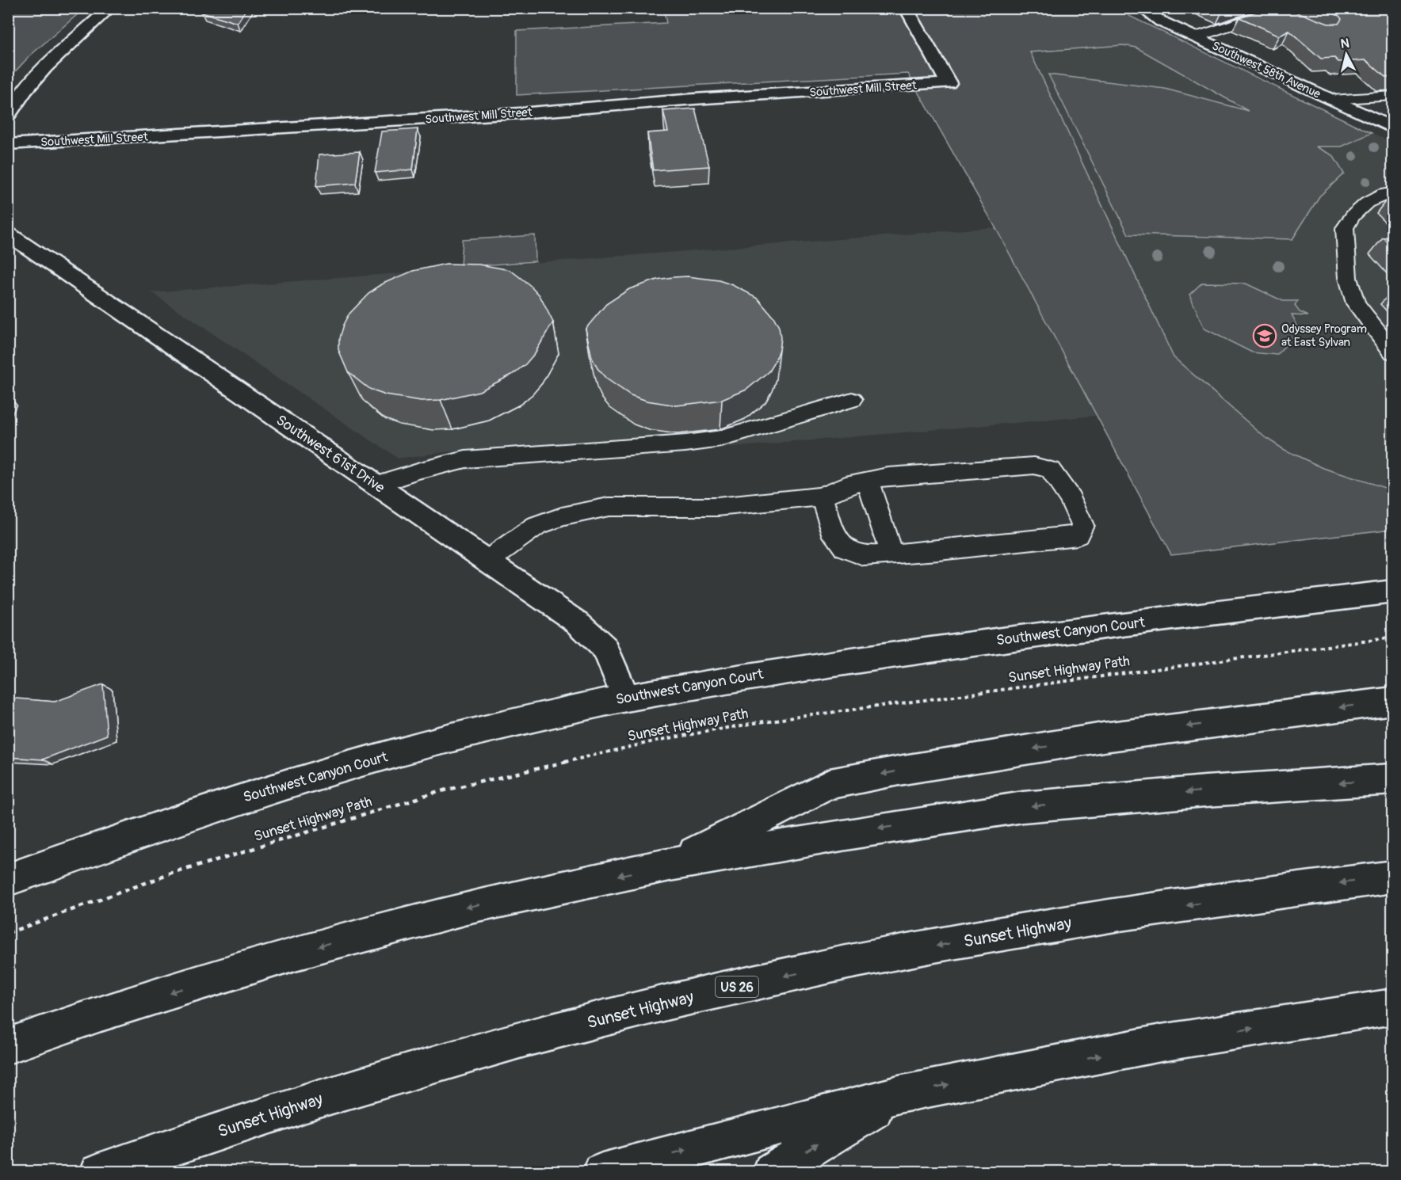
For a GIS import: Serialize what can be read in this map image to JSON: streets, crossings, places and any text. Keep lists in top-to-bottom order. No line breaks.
{"streets":{"main road":["Southwest 58th Avenue","Southwest Mill Street","Southwest 61st Drive","Southwest Canyon Court","Sunset Highway","US 26"],"path":["Sunset Highway Path"]},"crossings":[["Southwest 61st Drive","Southwest Canyon Court"]],"places":{"school or university":["Odyssey Program at East Sylvan"]},"north":"top"}
